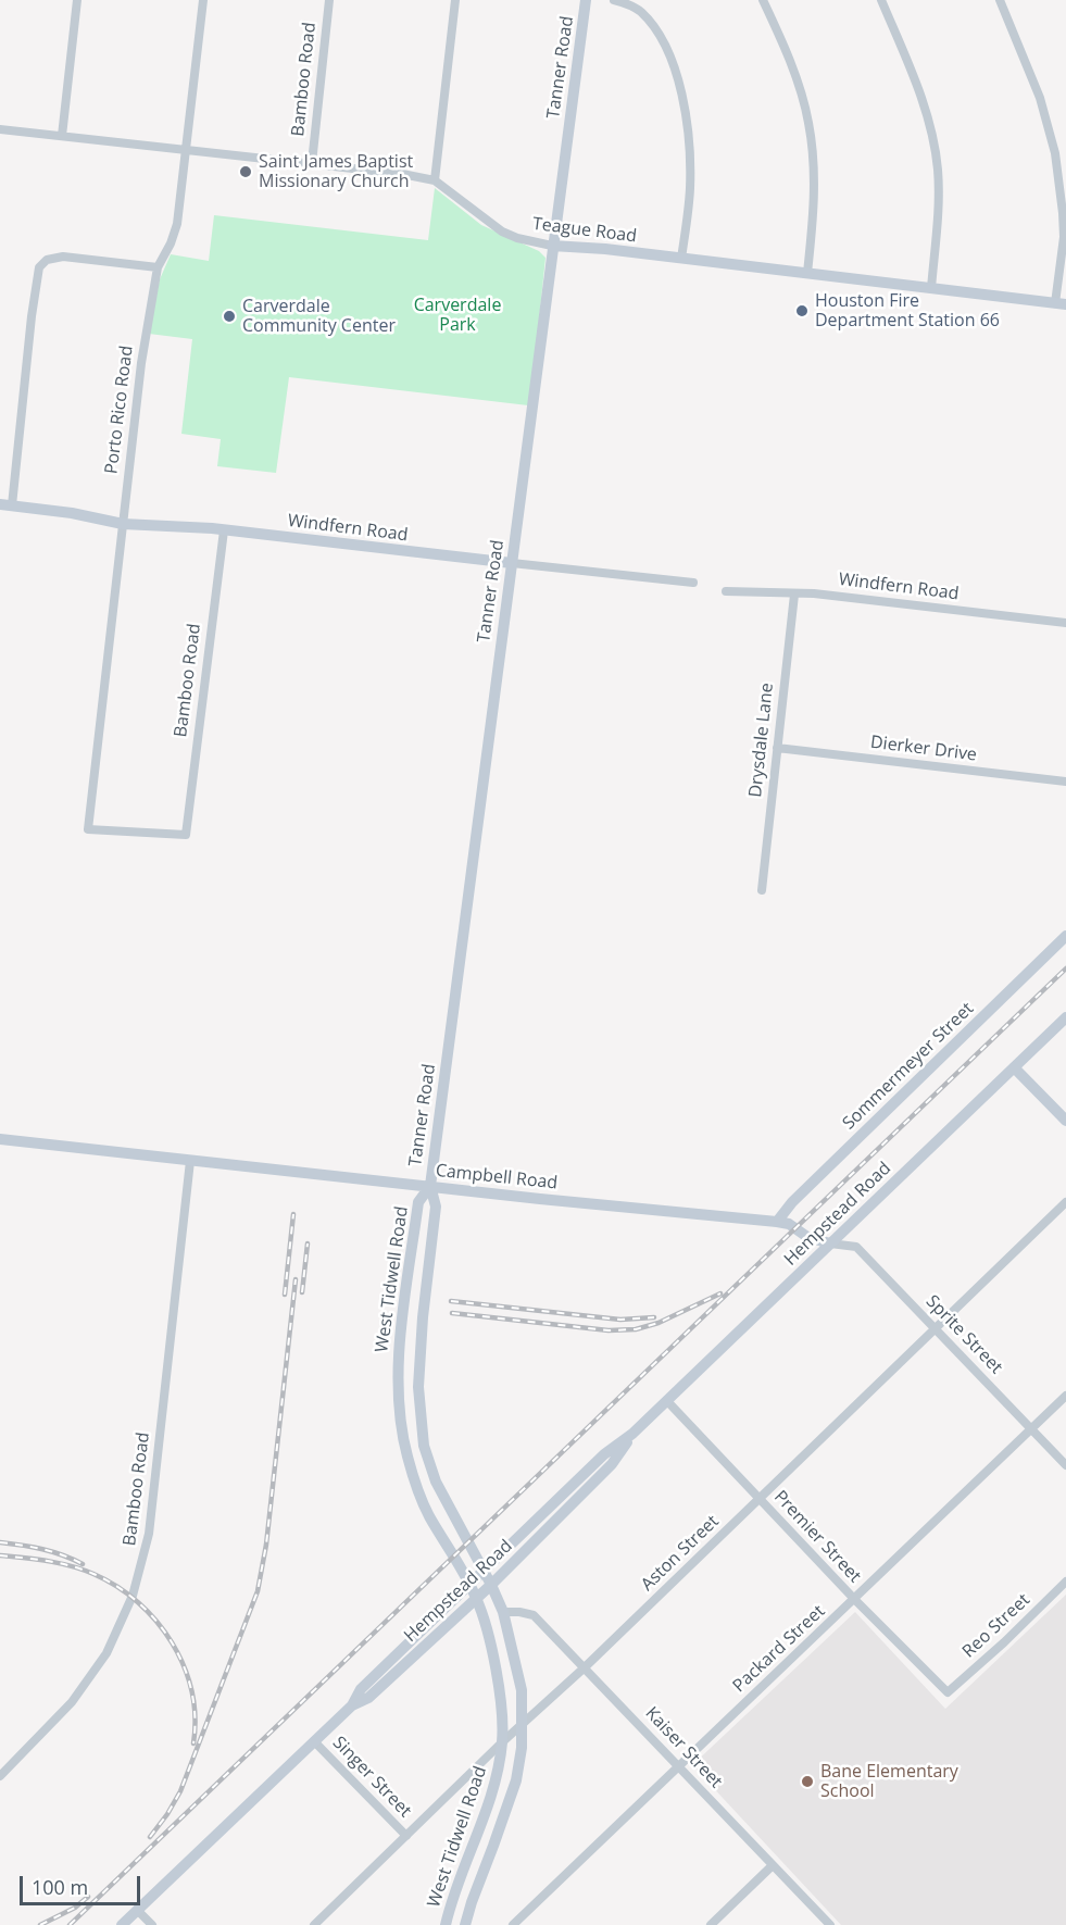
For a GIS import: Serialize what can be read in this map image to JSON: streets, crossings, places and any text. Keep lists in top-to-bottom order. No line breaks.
{"streets":{"main road":["Tanner Road","Teague Road","Windfern Road","Sommermeyer Street","Campbell Road","Hempstead Road","West Tidwell Road"],"street":["Bamboo Road","Porto Rico Road","Drysdale Lane","Dierker Drive","Sprite Street","Premier Street","Aston Street","Reo Street","Packard Street","Kaiser Street","Singer Street"]},"crossings":[["Tanner Road","Teague Road"],["Tanner Road","Windfern Road"],["Tanner Road","Campbell Road"],["Tanner Road","West Tidwell Road"],["Bamboo Road","Teague Road"],["Bamboo Road","Porto Rico Road"],["Bamboo Road","Windfern Road"],["Bamboo Road","Campbell Road"],["Teague Road","Porto Rico Road"],["Porto Rico Road","Windfern Road"],["Windfern Road","Drysdale Lane"],["Drysdale Lane","Dierker Drive"],["Sommermeyer Street","Campbell Road"],["Campbell Road","Hempstead Road"],["Campbell Road","West Tidwell Road"],["Campbell Road","Sprite Street"],["Hempstead Road","West Tidwell Road"],["Hempstead Road","Sprite Street"],["Hempstead Road","Premier Street"],["Hempstead Road","Singer Street"],["West Tidwell Road","Aston Street"],["West Tidwell Road","Kaiser Street"],["Sprite Street","Aston Street"],["Sprite Street","Packard Street"],["Premier Street","Aston Street"],["Premier Street","Reo Street"],["Premier Street","Packard Street"],["Aston Street","Kaiser Street"],["Aston Street","Singer Street"],["Packard Street","Kaiser Street"]],"parks":["Carverdale Park"],"places":["Saint James Baptist Missionary Church","Houston Fire Department Station 66","Carverdale Community Center","Bane Elementary School"],"scale_bar":"100 m"}
